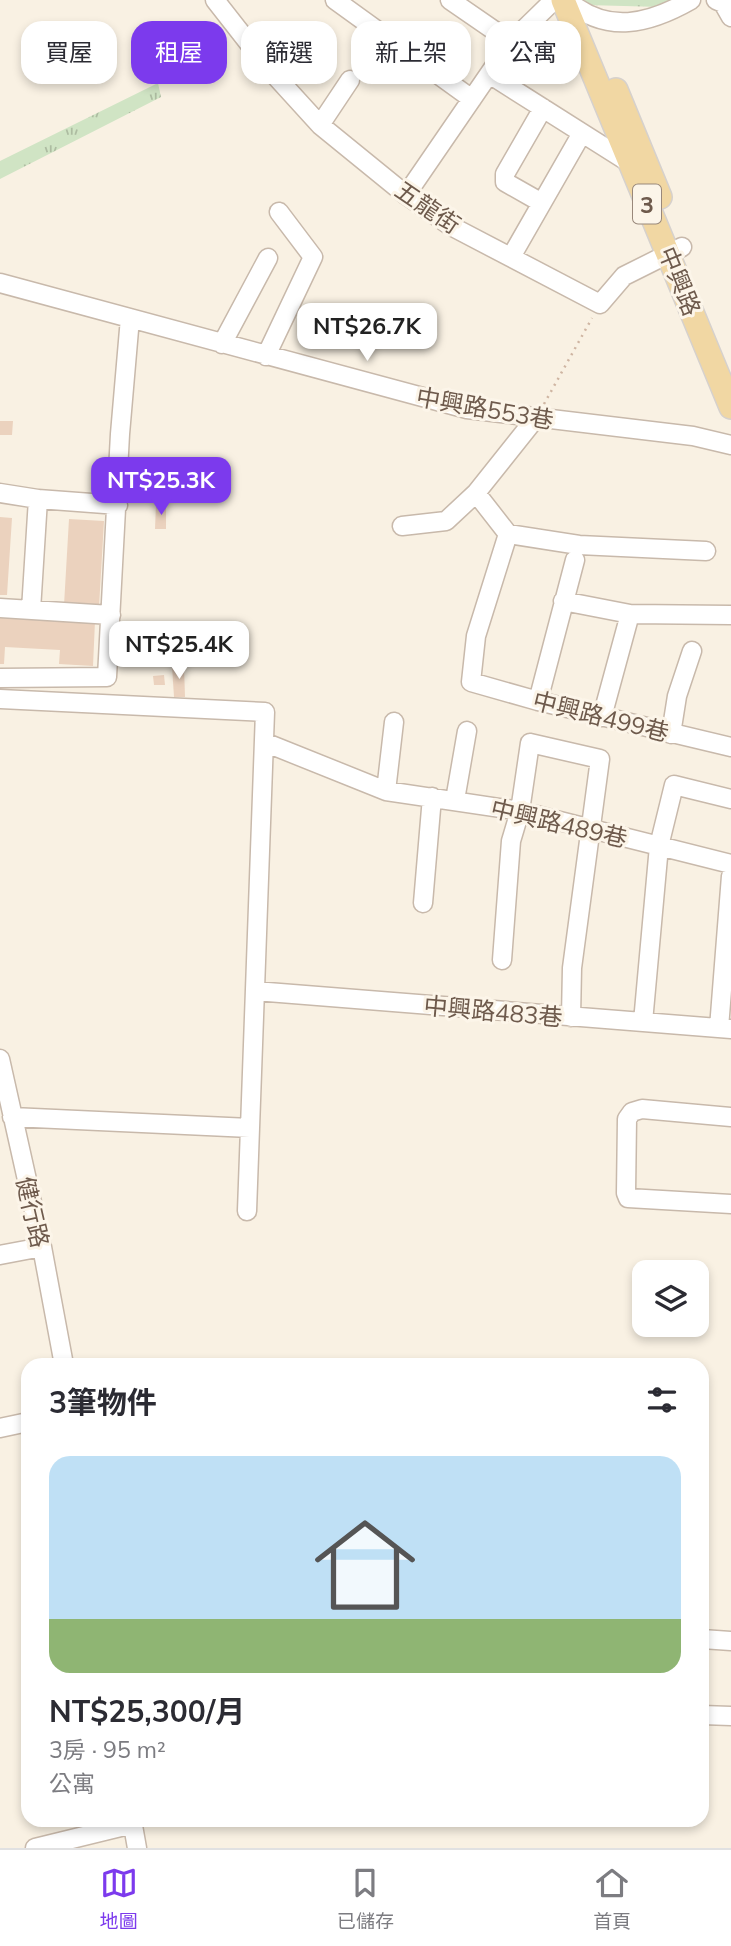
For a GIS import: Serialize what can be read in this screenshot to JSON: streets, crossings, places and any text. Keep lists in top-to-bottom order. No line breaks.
{"streets":{"main road":["3","中興路"],"street":["五龍街","中興路553巷","中興路499巷","中興路489巷","中興路483巷","健行路"]},"page":{"chip":["買屋","租屋","篩選","新上架","公寓"],"price":["NT$26.7K","NT$25.3K","NT$25.4K"],"heading":"3筆物件","list":[{"name":"NT$25,300/月","note":"3房 · 95 m² · 公寓"}],"tabs":["地圖","已儲存","首頁"]}}
